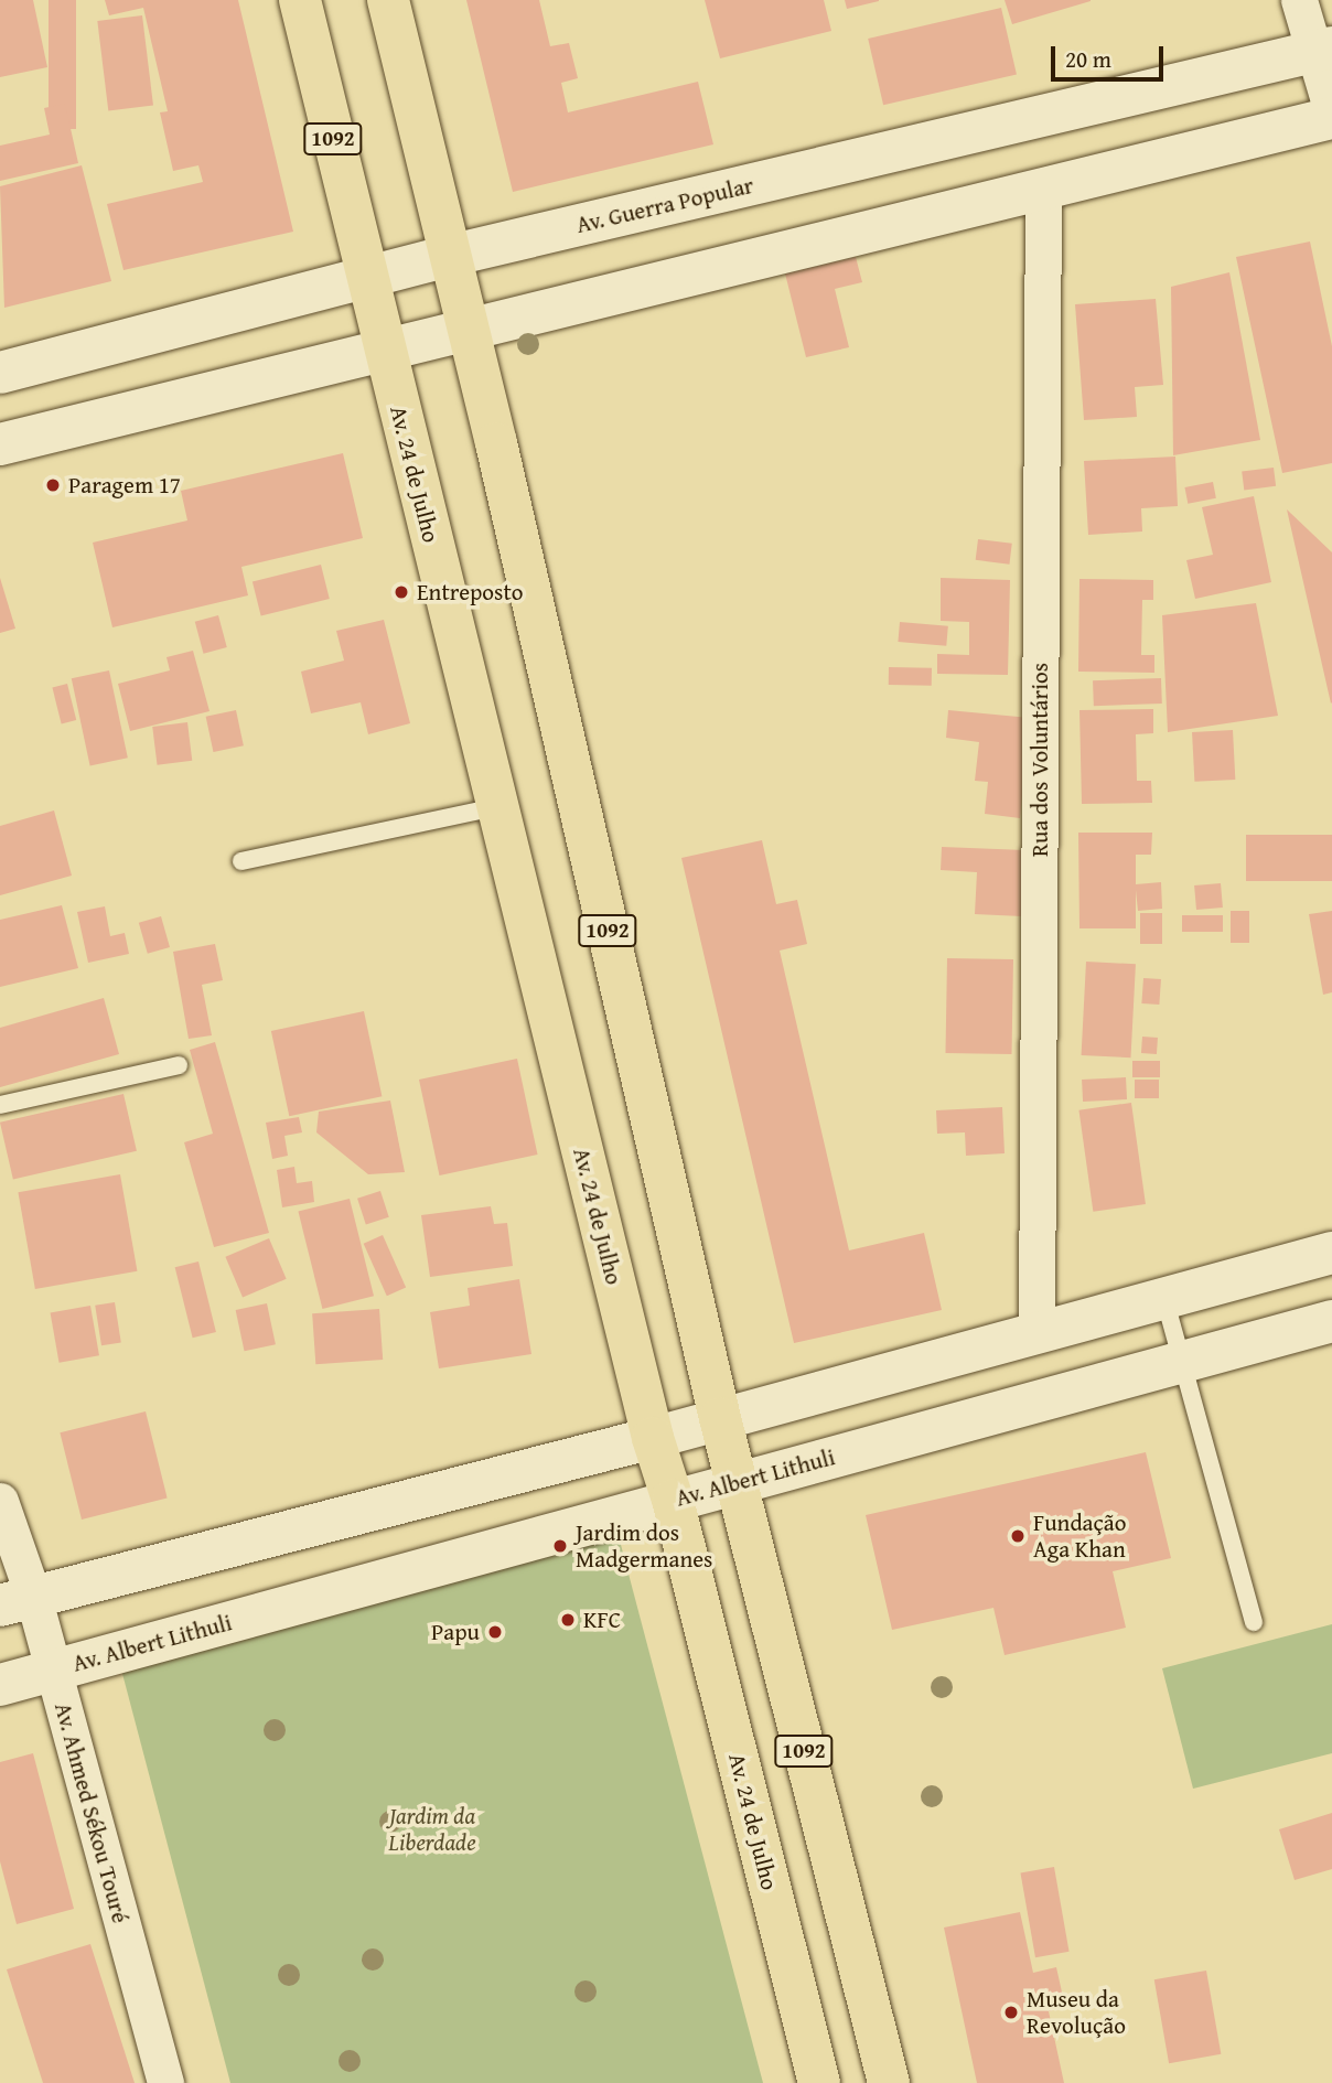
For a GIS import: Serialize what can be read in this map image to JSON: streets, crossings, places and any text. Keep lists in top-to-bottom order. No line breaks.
{"streets":{"main road":["1092","Av. 24 de Julho"],"street":["Av. Guerra Popular","Rua dos Voluntários","Av. Albert Lithuli","Av. Ahmed Sékou Touré"]},"crossings":[["1092","Av. Guerra Popular"],["1092","Av. 24 de Julho"],["1092","Av. Albert Lithuli"],["Av. Guerra Popular","Av. 24 de Julho"],["Av. 24 de Julho","Av. Albert Lithuli"],["Av. Albert Lithuli","Av. Ahmed Sékou Touré"]],"parks":["Jardim da Liberdade"],"places":["Paragem 17","Entreposto","Fundação Aga Khan","Jardim dos Madgermanes","KFC","Papu","Museu da Revolução"],"scale_bar":"20 m"}
